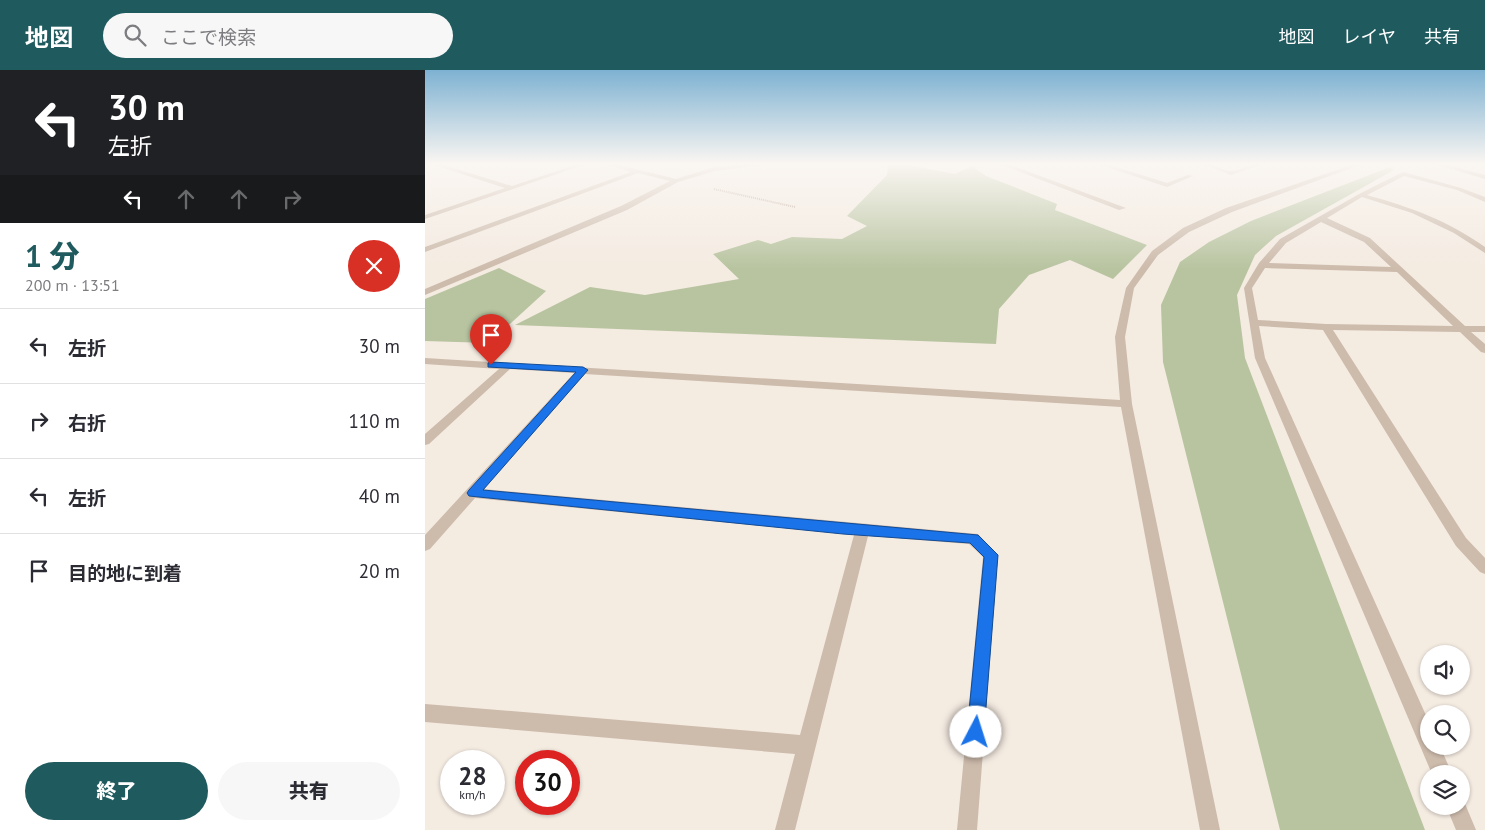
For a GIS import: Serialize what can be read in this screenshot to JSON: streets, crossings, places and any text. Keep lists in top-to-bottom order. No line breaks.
{"page":{"header":"地図","search":"ここで検索","nav":["地図","レイヤ","共有"],"turn":["30 m","左折"],"heading":["1 分","200 m · 13:51"],"list":[{"name":"左折","value":"30 m"},{"name":"右折","value":"110 m"},{"name":"左折","value":"40 m"},{"name":"目的地に到着","value":"20 m"}],"speed":"28 km/h","limit":"30","buttons":["終了","共有"]}}
